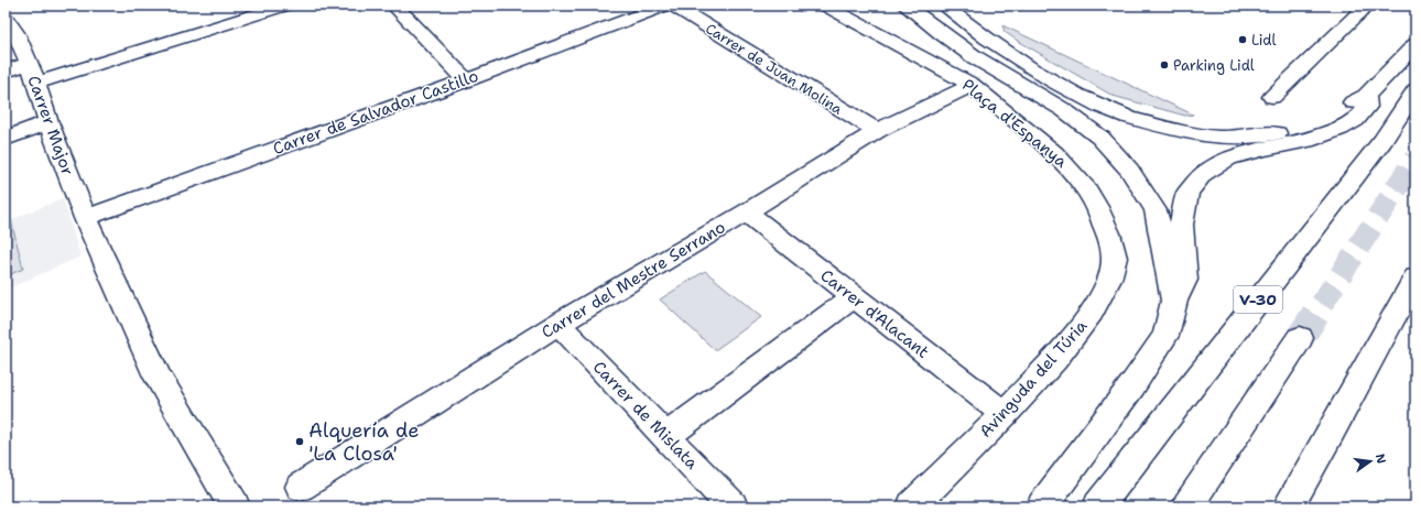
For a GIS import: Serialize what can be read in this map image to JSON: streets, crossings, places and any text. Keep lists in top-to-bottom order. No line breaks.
{"streets":{"main road":["Carrer de Juan Molina","Carrer de Salvador Castillo","Plaça d'Espanya","Carrer Major","Carrer del Mestre Serrano","V-30","Carrer d'Alacant","Avinguda del Túria","Carrer de Mislata"]},"crossings":[["Carrer de Juan Molina","Carrer del Mestre Serrano"],["Carrer de Salvador Castillo","Carrer Major"],["Plaça d'Espanya","Carrer del Mestre Serrano"],["Plaça d'Espanya","Avinguda del Túria"],["Carrer del Mestre Serrano","Carrer d'Alacant"],["Carrer del Mestre Serrano","Carrer de Mislata"],["Carrer d'Alacant","Avinguda del Túria"]],"places":["Lidl","Parking Lidl","Alquería de 'La Closa'"],"north":"right"}
